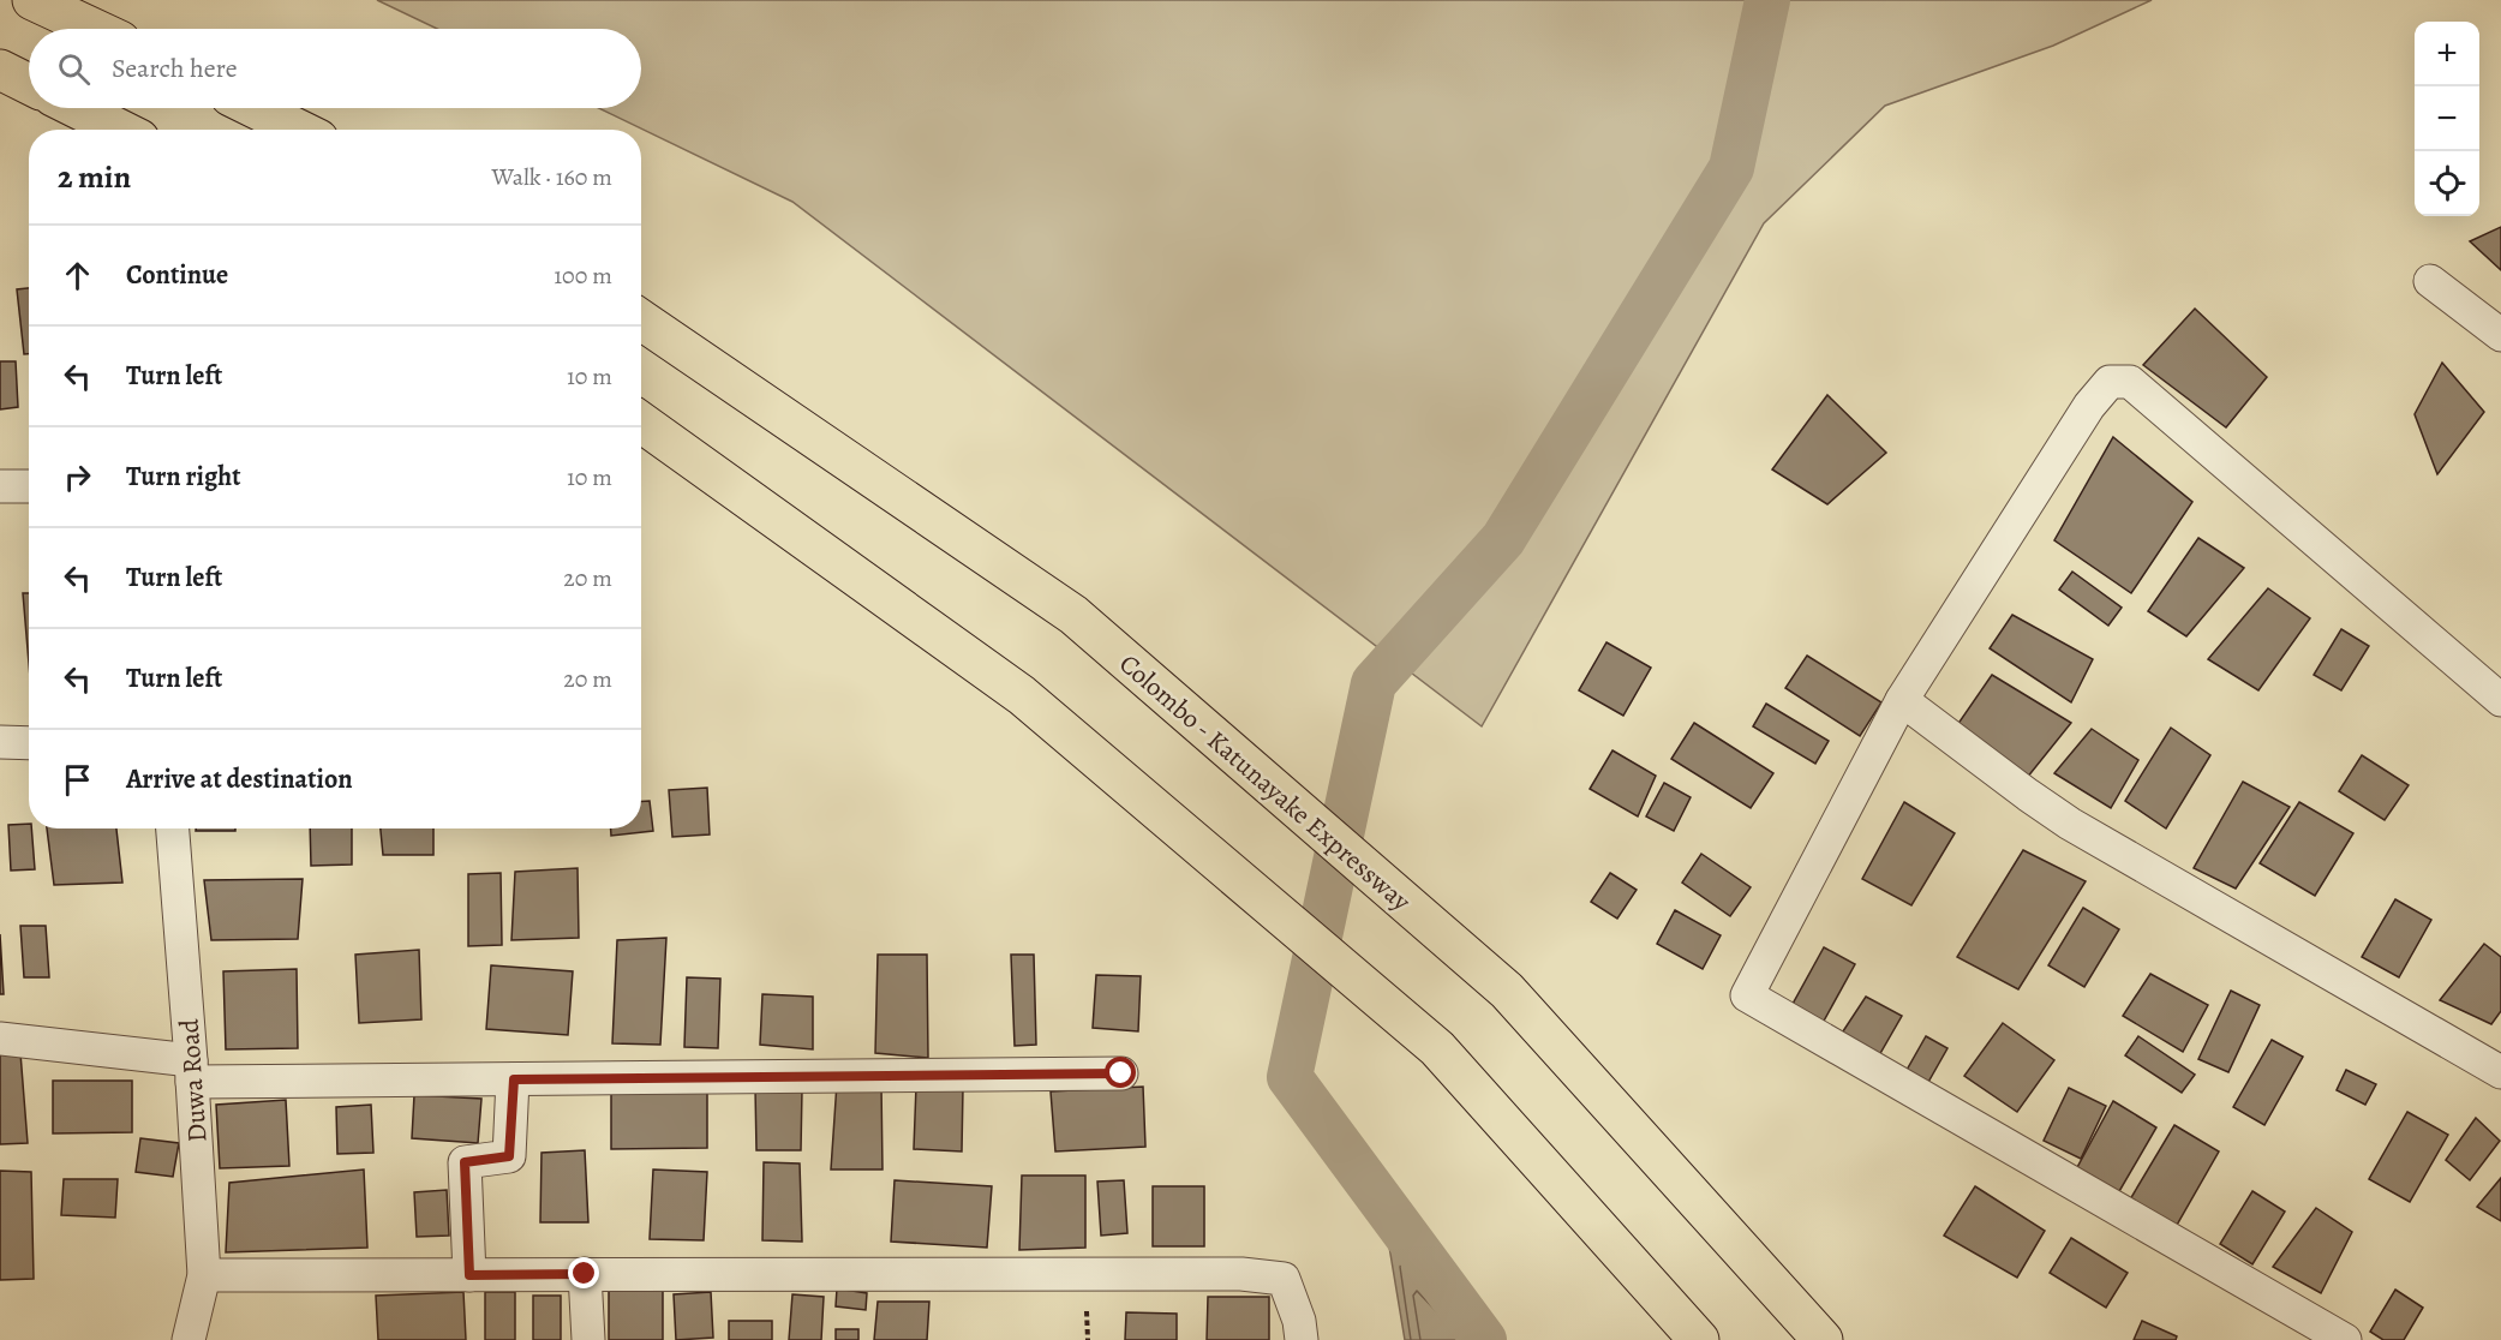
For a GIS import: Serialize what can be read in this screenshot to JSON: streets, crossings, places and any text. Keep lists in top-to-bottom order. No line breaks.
{"streets":{"highway":["Colombo - Katunayake Expressway"],"street":["Duwa Road"]},"page":{"map_buttons":["+","−"],"search":"Search here","heading":["2 min","Walk · 160 m"],"list":[["Continue","100 m"],["Turn left","10 m"],["Turn right","10 m"],["Turn left","20 m"],["Turn left","20 m"],"Arrive at destination"]}}
